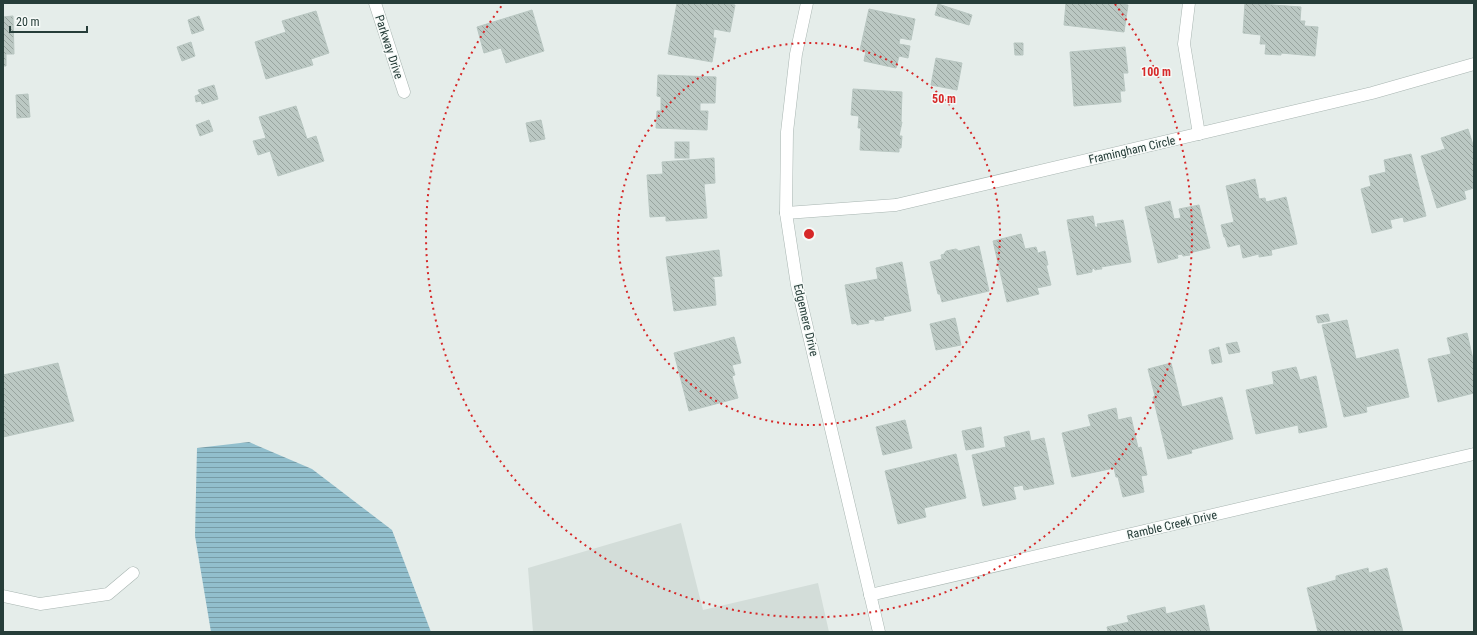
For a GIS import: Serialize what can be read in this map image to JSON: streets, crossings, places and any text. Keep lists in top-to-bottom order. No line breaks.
{"streets":{"street":["Parkway Drive","Framingham Circle","Edgemere Drive","Ramble Creek Drive"]},"crossings":[["Framingham Circle","Edgemere Drive"],["Edgemere Drive","Ramble Creek Drive"]],"scale_bar":"20 m","rings":["100 m","50 m"]}
